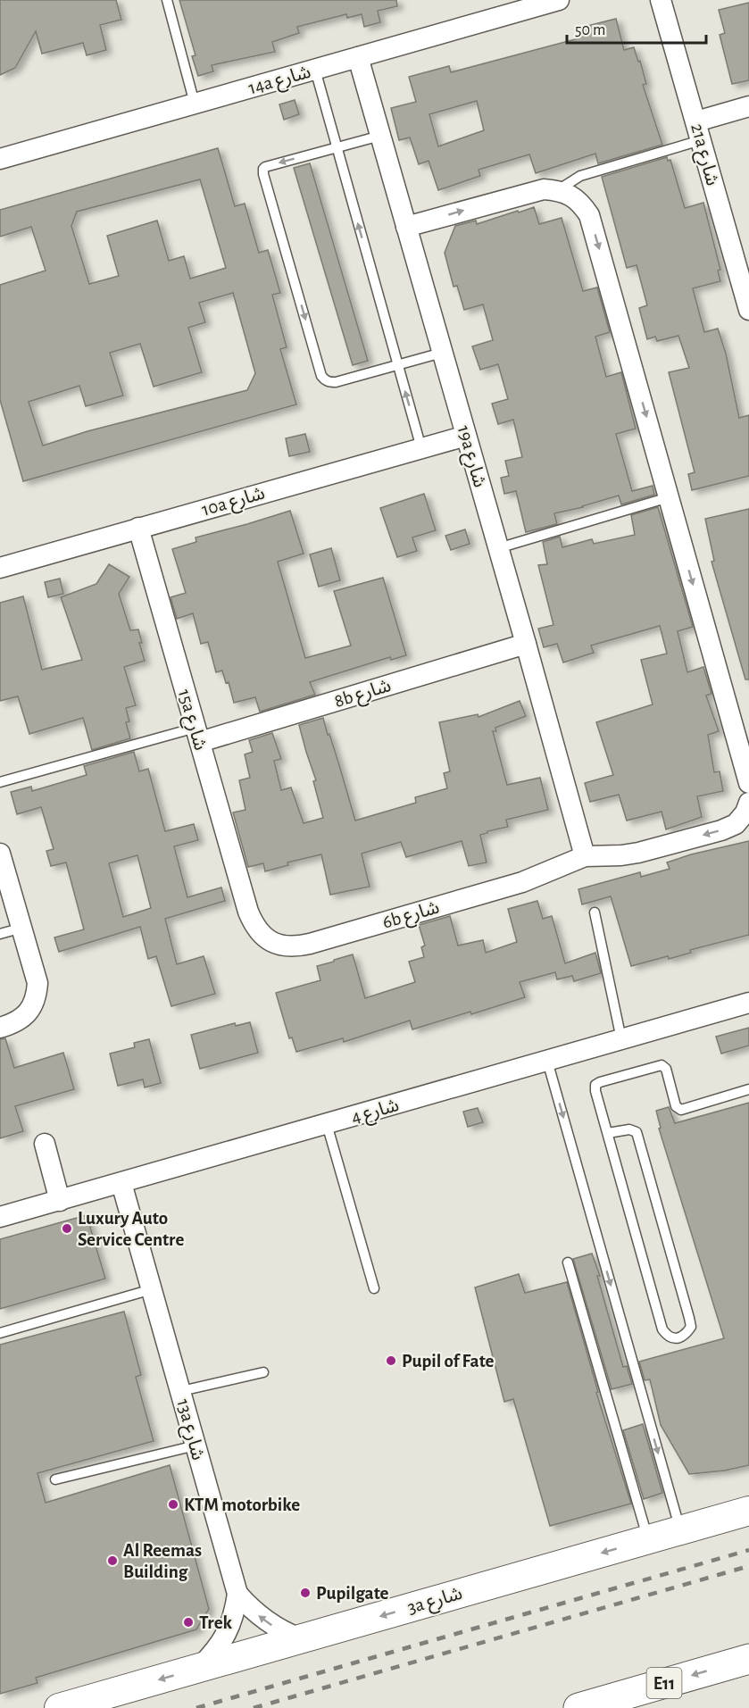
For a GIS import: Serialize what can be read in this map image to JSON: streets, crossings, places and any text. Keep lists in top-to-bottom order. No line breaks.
{"streets":{"highway":["E11"],"street":["14a شارع","21a شارع","19a شارع","10a شارع","8b شارع","15a شارع","6b شارع","شارع 4","13a شارع","3a شارع"]},"crossings":[["14a شارع","19a شارع"],["19a شارع","10a شارع"],["19a شارع","8b شارع"],["19a شارع","6b شارع"],["10a شارع","15a شارع"],["8b شارع","15a شارع"],["15a شارع","6b شارع"],["شارع 4","13a شارع"],["13a شارع","3a شارع"]],"one_way":["3a شارع"],"places":["Luxury Auto Service Centre","Pupil of Fate","KTM motorbike","Al Reemas Building","Pupilgate","Trek"],"scale_bar":"50 m"}
